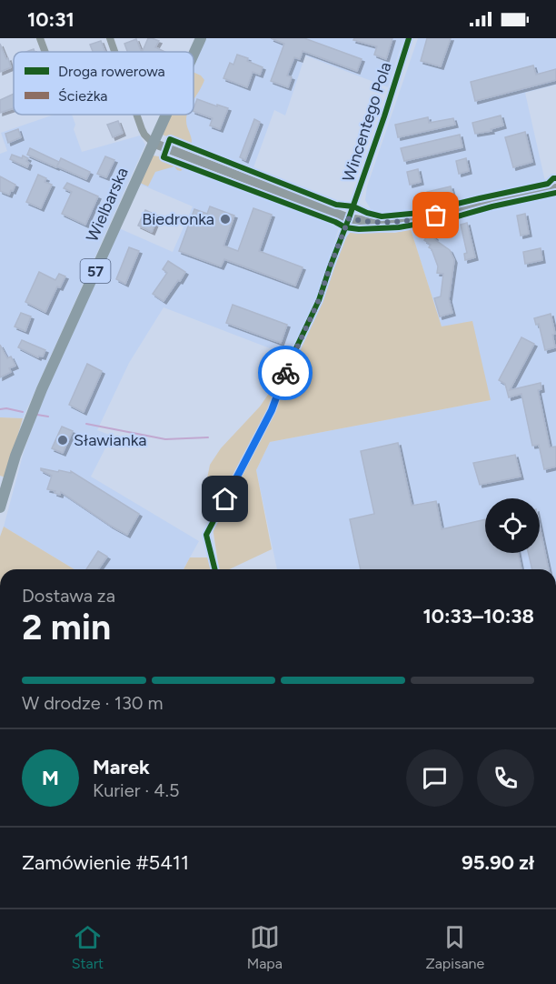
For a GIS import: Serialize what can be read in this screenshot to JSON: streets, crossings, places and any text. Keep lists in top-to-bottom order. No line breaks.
{"streets":{"main road":["Wielbarska","57"],"street":["Wincentego Pola"]},"places":["Biedronka","Sławianka"],"legend":["Droga rowerowa","Ścieżka"],"page":{"status":"10:31","heading":["2 min","Dostawa za","10:33–10:38"],"panel":["Marek","Kurier · 4.5","Zamówienie #5411","95.90 zł"],"bar":"W drodze · 130 m","round":"M","tabs":["Start","Mapa","Zapisane"]}}
